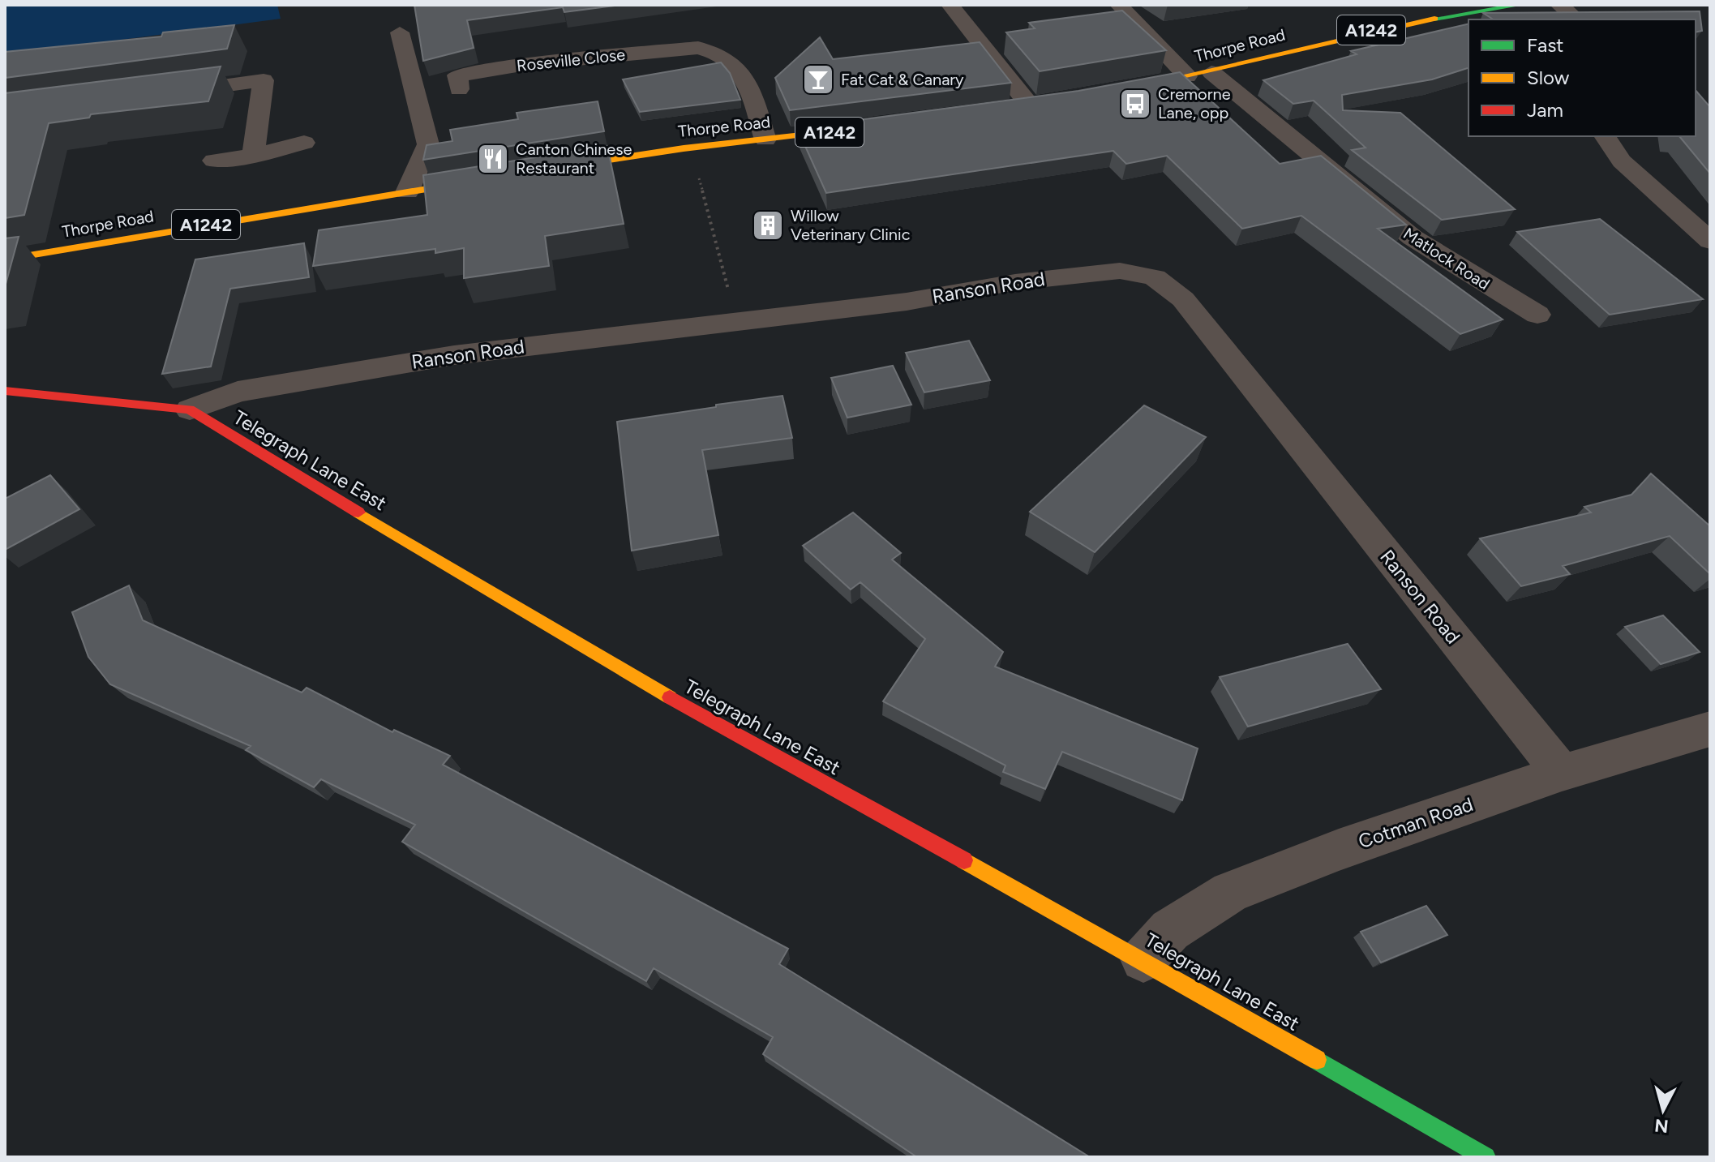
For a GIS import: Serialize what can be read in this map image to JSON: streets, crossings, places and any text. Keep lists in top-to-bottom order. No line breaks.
{"streets":{"main road":["A1242","Thorpe Road","Telegraph Lane East"],"street":["Roseville Close","Matlock Road","Ranson Road","Cotman Road"]},"crossings":[["Thorpe Road","Roseville Close"],["Thorpe Road","Matlock Road"],["Ranson Road","Telegraph Lane East"],["Ranson Road","Cotman Road"],["Telegraph Lane East","Cotman Road"]],"places":{"bar":["Fat Cat & Canary"],"bus stop":["Cremorne Lane, opp"],"restaurant":["Canton Chinese Restaurant"],"building":["Willow Veterinary Clinic"]},"legend":["Fast","Slow","Jam"],"north":"bottom"}
